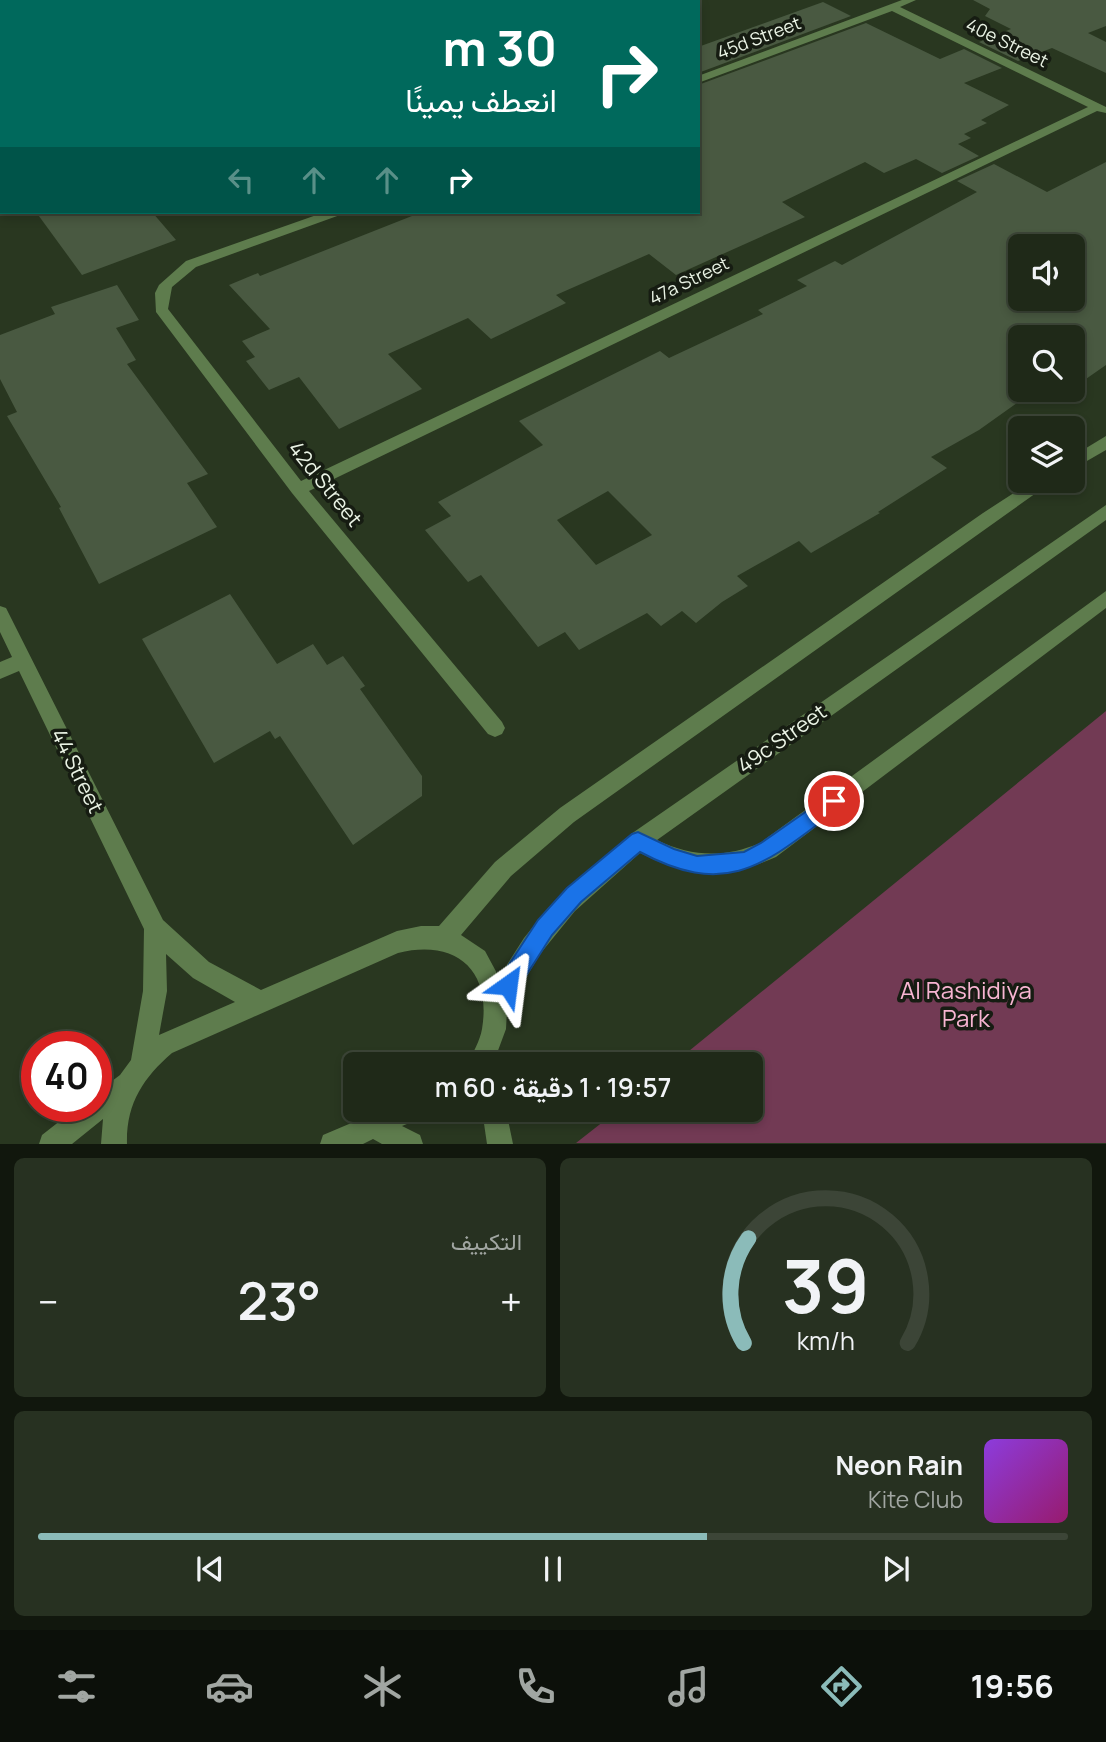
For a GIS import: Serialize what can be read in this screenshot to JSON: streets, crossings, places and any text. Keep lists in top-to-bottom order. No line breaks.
{"streets":{"street":["45d Street","40e Street","47a Street","42d Street","49c Street","44 Street"]},"crossings":[["45d Street","40e Street"],["40e Street","47a Street"],["47a Street","42d Street"]],"parks":["Al Rashidiya Park"],"page":{"turn":["30 m","انعطف يمينًا"],"limit":"40","trip":"19:57 · 1 دقيقة · 60 m","tile":"التكييف","heat":["−","23°","+"],"song":["Neon Rain","Kite Club"],"tabs":"19:56","gauge":["39","km/h"]}}
